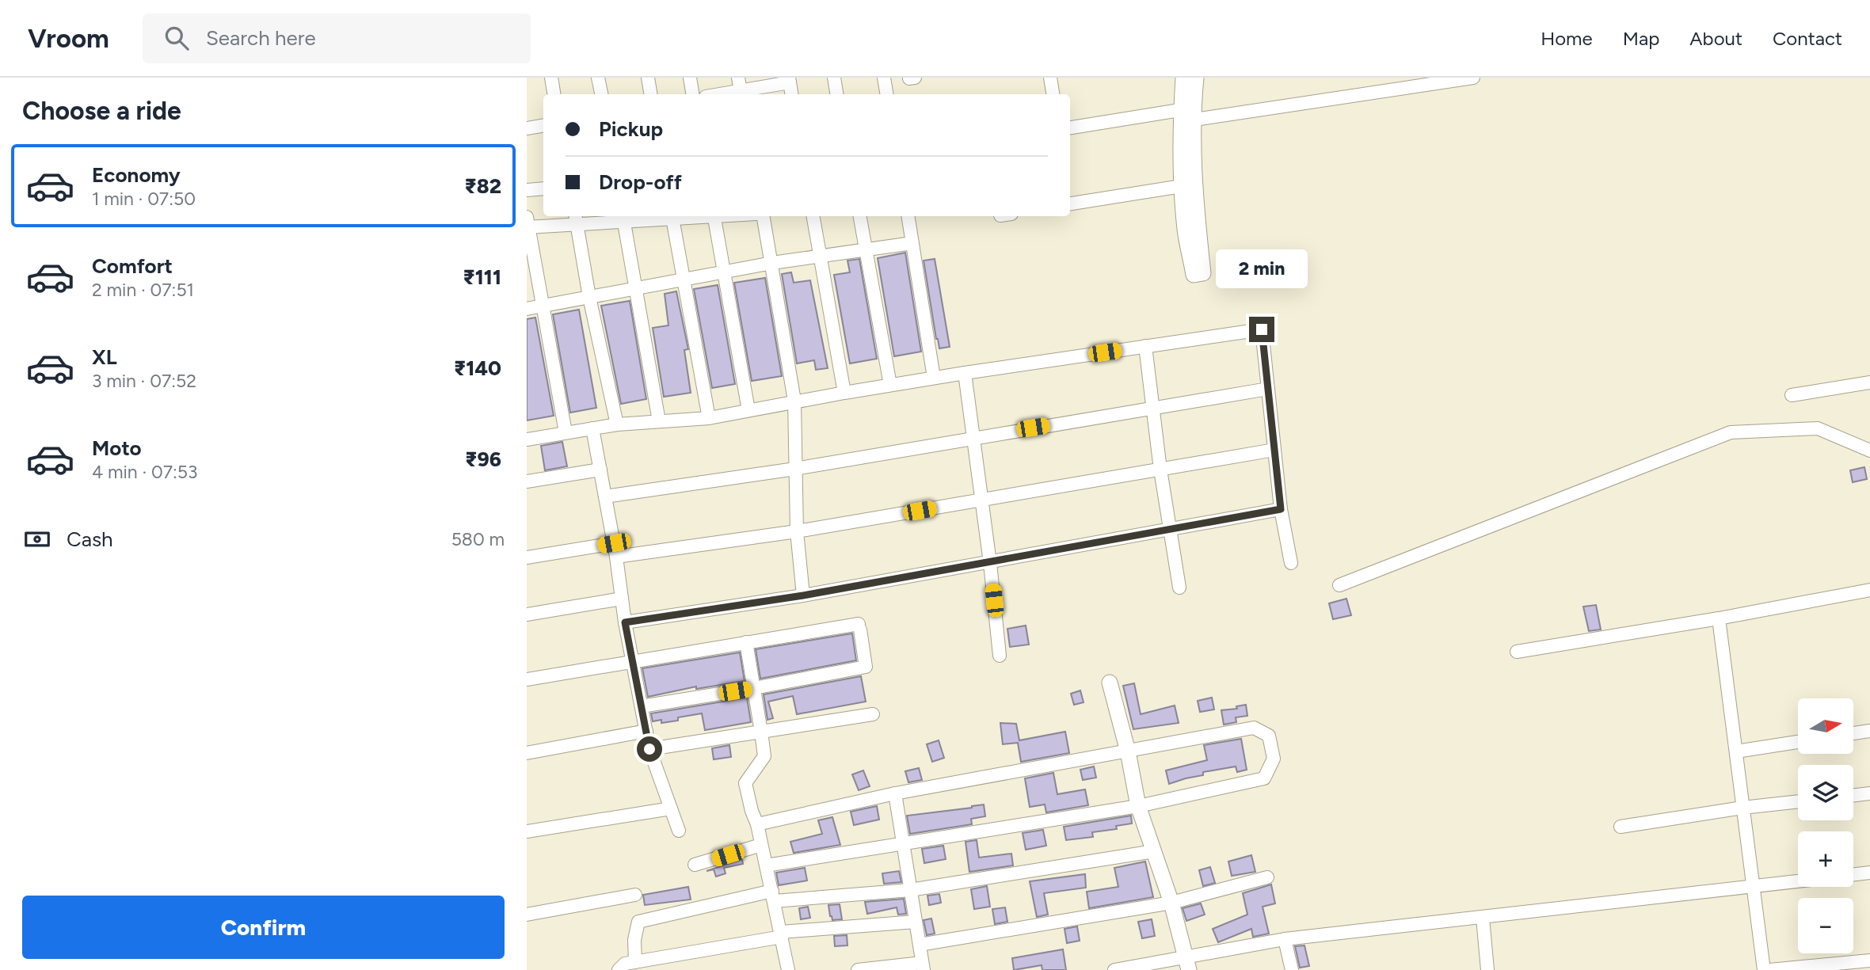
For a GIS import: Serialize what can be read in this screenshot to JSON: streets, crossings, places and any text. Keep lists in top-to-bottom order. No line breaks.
{"north":"right","page":{"header":"Vroom","search":"Search here","nav":["Home","Map","About","Contact"],"heading":"Choose a ride","banner":["Pickup","Drop-off"],"list":[{"name":"Economy","note":"1 min · 07:50","value":"₹82"},{"name":"Comfort","note":"2 min · 07:51","value":"₹111"},{"name":"XL","note":"3 min · 07:52","value":"₹140"},{"name":"Moto","note":"4 min · 07:53","value":"₹96"}],"bubble":"2 min","pay":["Cash","580 m"],"map_buttons":["+","−"],"buttons":"Confirm"}}
